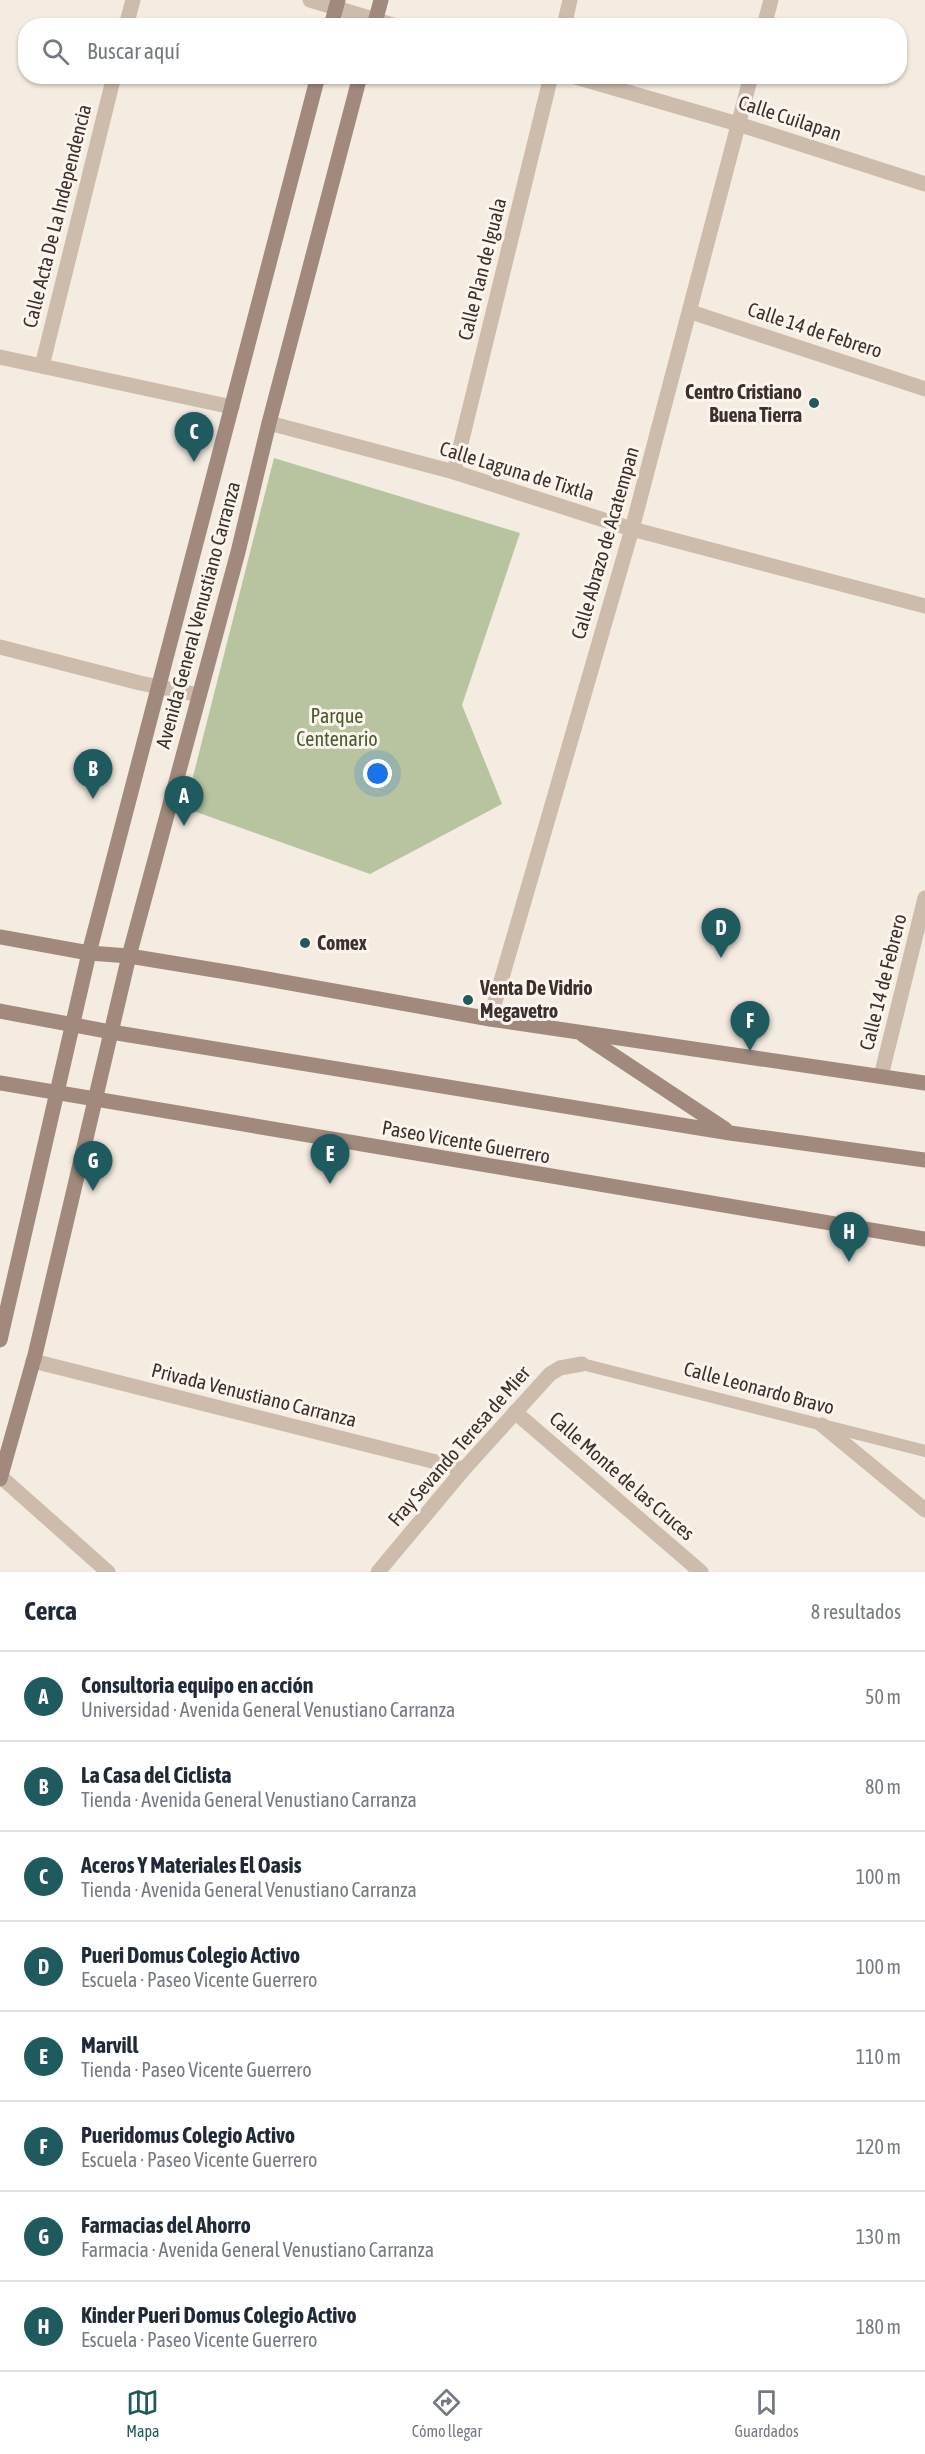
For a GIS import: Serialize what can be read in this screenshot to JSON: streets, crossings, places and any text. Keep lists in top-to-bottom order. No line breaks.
{"streets":{"main road":["Avenida General Venustiano Carranza","Paseo Vicente Guerrero"],"street":["Calle Cuilapan","Calle Acta De La Independencia","Calle Plan de Iguala","Calle 14 de Febrero","Calle Laguna de Tixtla","Calle Abrazo de Acatempan","Privada Venustiano Carranza","Fray Sevando Teresa de Mier","Calle Monte de las Cruces"],"lane":["Calle Leonardo Bravo"]},"crossings":[["Calle Cuilapan","Calle Abrazo de Acatempan"],["Calle Plan de Iguala","Calle Laguna de Tixtla"],["Calle 14 de Febrero","Calle Abrazo de Acatempan"],["Calle Laguna de Tixtla","Calle Abrazo de Acatempan"],["Calle Laguna de Tixtla","Avenida General Venustiano Carranza"],["Avenida General Venustiano Carranza","Paseo Vicente Guerrero"],["Avenida General Venustiano Carranza","Privada Venustiano Carranza"],["Calle Leonardo Bravo","Fray Sevando Teresa de Mier"],["Privada Venustiano Carranza","Fray Sevando Teresa de Mier"],["Fray Sevando Teresa de Mier","Calle Monte de las Cruces"]],"parks":["Parque Centenario"],"places":["Centro Cristiano Buena Tierra","Comex","Venta De Vidrio Megavetro"],"page":{"search":"Buscar aquí","pins":["C","B","A","D","F","E","G","H"],"heading":["Cerca","8 resultados"],"list":[{"mark":"A","name":"Consultoria equipo en acción","note":"Universidad · Avenida General Venustiano Carranza","value":"50 m"},{"mark":"B","name":"La Casa del Ciclista","note":"Tienda · Avenida General Venustiano Carranza","value":"80 m"},{"mark":"C","name":"Aceros Y Materiales El Oasis","note":"Tienda · Avenida General Venustiano Carranza","value":"100 m"},{"mark":"D","name":"Pueri Domus Colegio Activo","note":"Escuela · Paseo Vicente Guerrero","value":"100 m"},{"mark":"E","name":"Marvill","note":"Tienda · Paseo Vicente Guerrero","value":"110 m"},{"mark":"F","name":"Pueridomus Colegio Activo","note":"Escuela · Paseo Vicente Guerrero","value":"120 m"},{"mark":"G","name":"Farmacias del Ahorro","note":"Farmacia · Avenida General Venustiano Carranza","value":"130 m"},{"mark":"H","name":"Kinder Pueri Domus Colegio Activo","note":"Escuela · Paseo Vicente Guerrero","value":"180 m"}],"nav":["Mapa","Cómo llegar","Guardados"]}}
